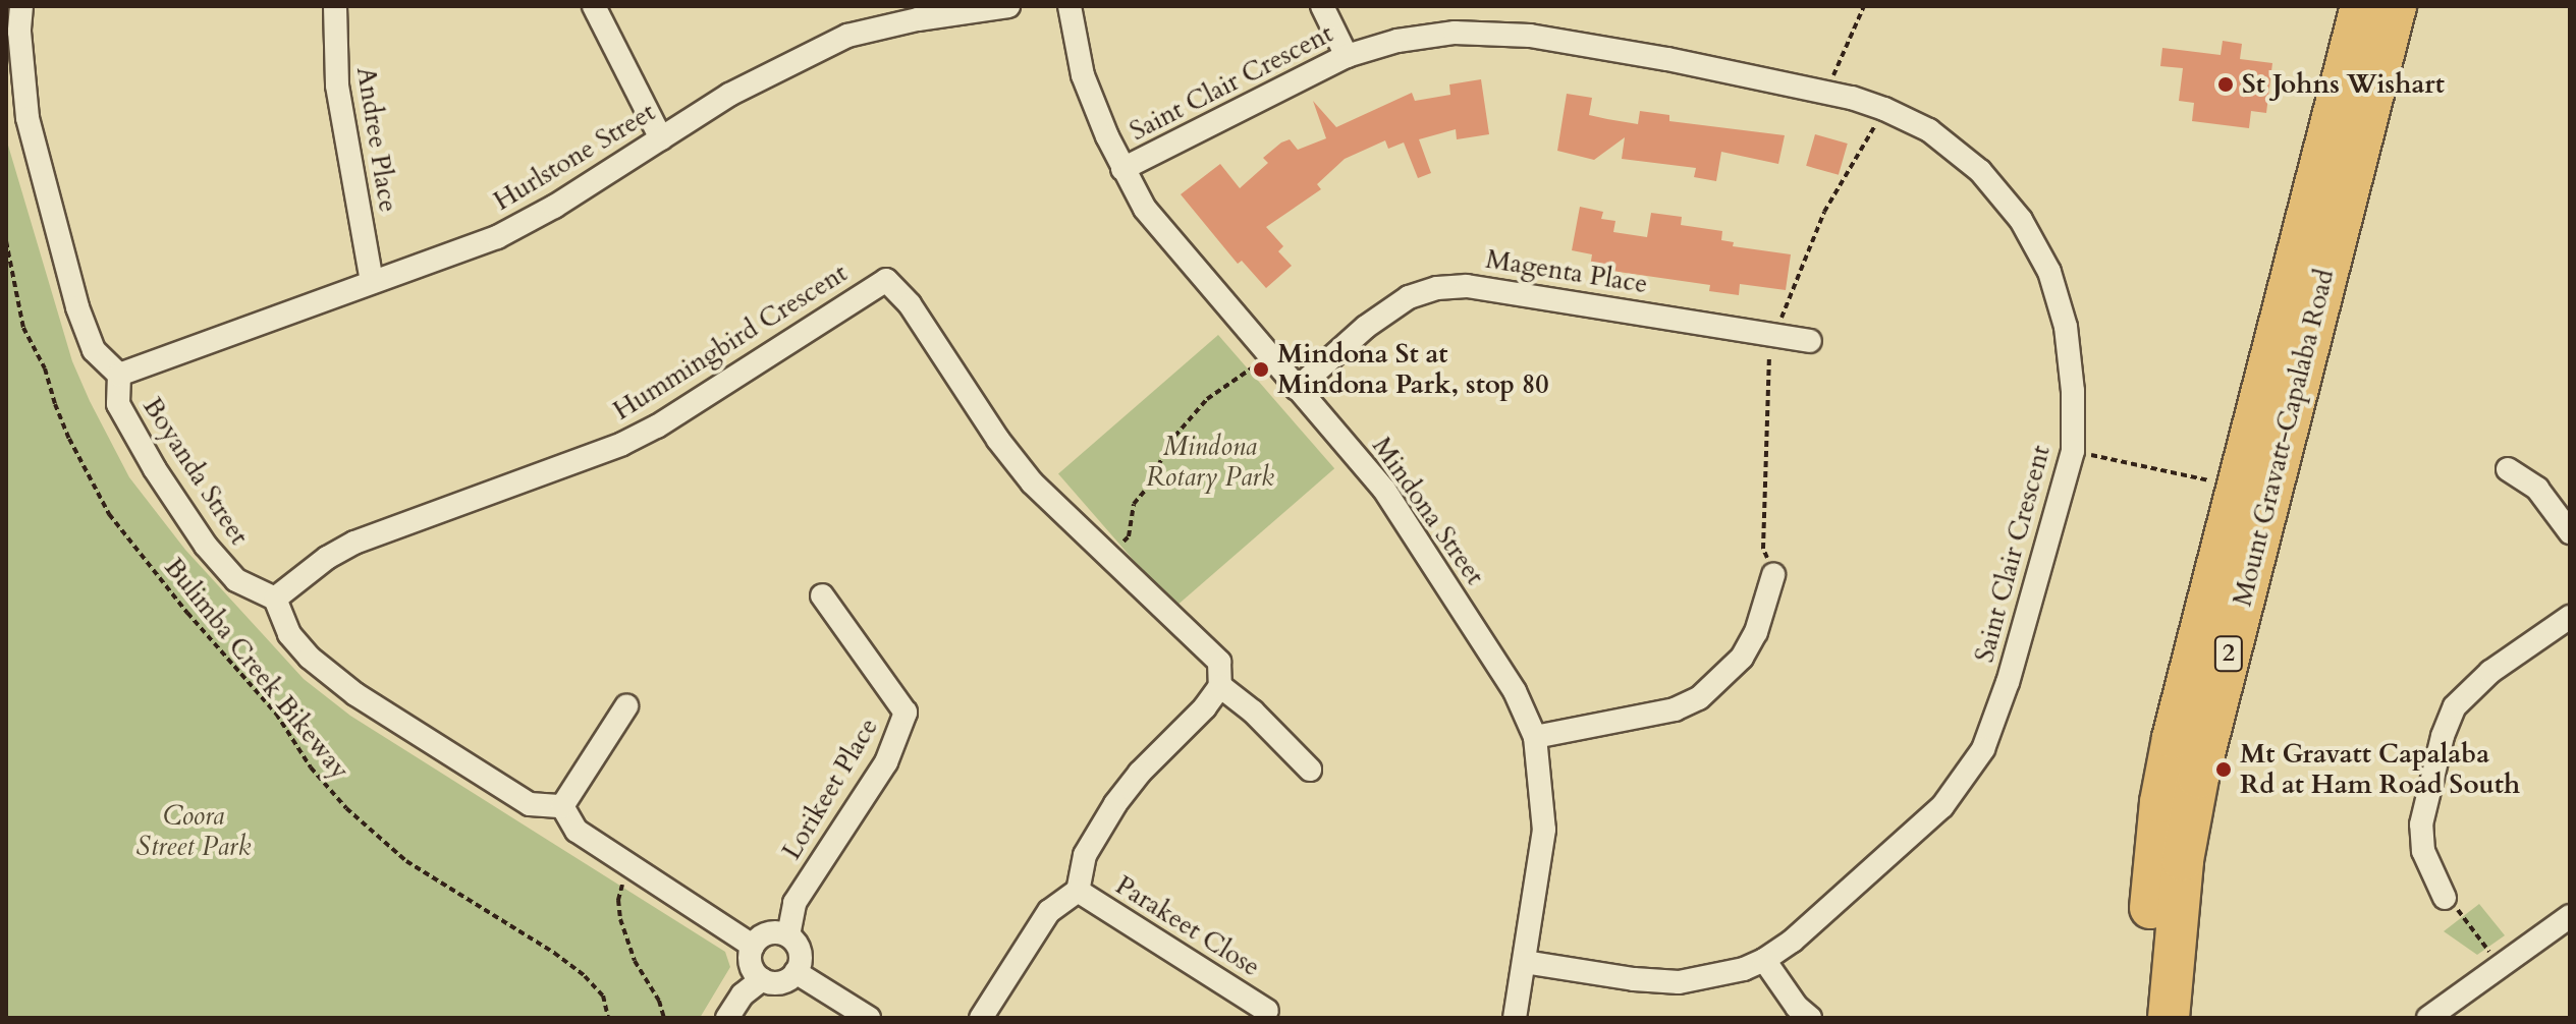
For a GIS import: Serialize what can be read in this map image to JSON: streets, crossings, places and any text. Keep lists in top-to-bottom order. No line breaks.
{"streets":{"highway":["Mount Gravatt-Capalaba Road","2"],"street":["Saint Clair Crescent","Andree Place","Hurlstone Street","Magenta Place","Hummingbird Crescent","Boyanda Street","Mindona Street","Lorikeet Place","Parakeet Close"],"path":["Bulimba Creek Bikeway"]},"crossings":[["Saint Clair Crescent","Mindona Street"],["Andree Place","Hurlstone Street"],["Hurlstone Street","Boyanda Street"],["Magenta Place","Mindona Street"],["Hummingbird Crescent","Boyanda Street"]],"parks":["Mindona Rotary Park","Coora Street Park"],"places":["St Johns Wishart","Mindona St at Mindona Park, stop 80","Mt Gravatt Capalaba Rd at Ham Road South"]}
